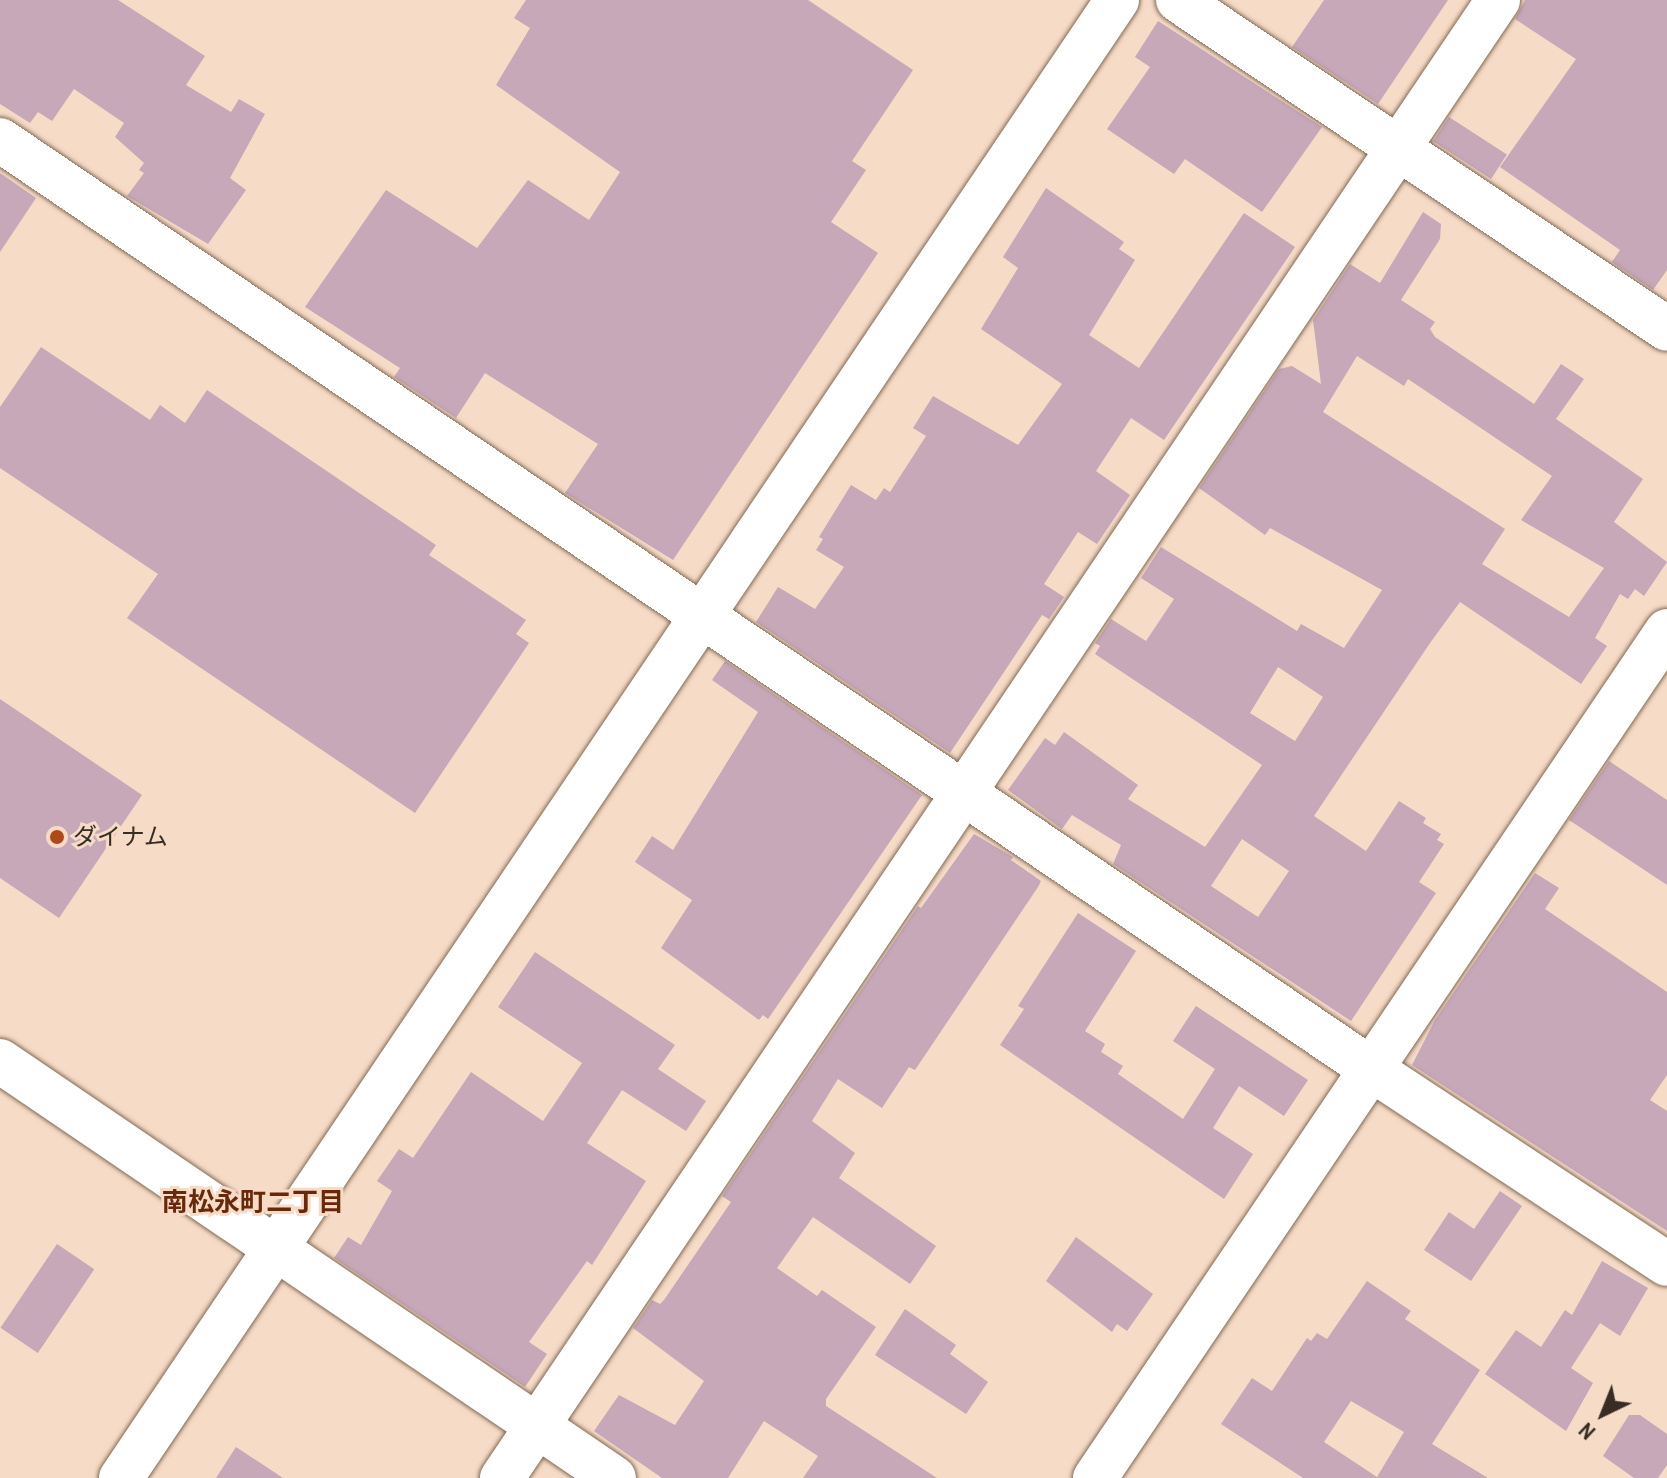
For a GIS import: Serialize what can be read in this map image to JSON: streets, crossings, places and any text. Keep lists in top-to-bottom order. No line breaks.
{"districts":["南松永町二丁目"],"places":["ダイナム"],"north":"bottom left"}
